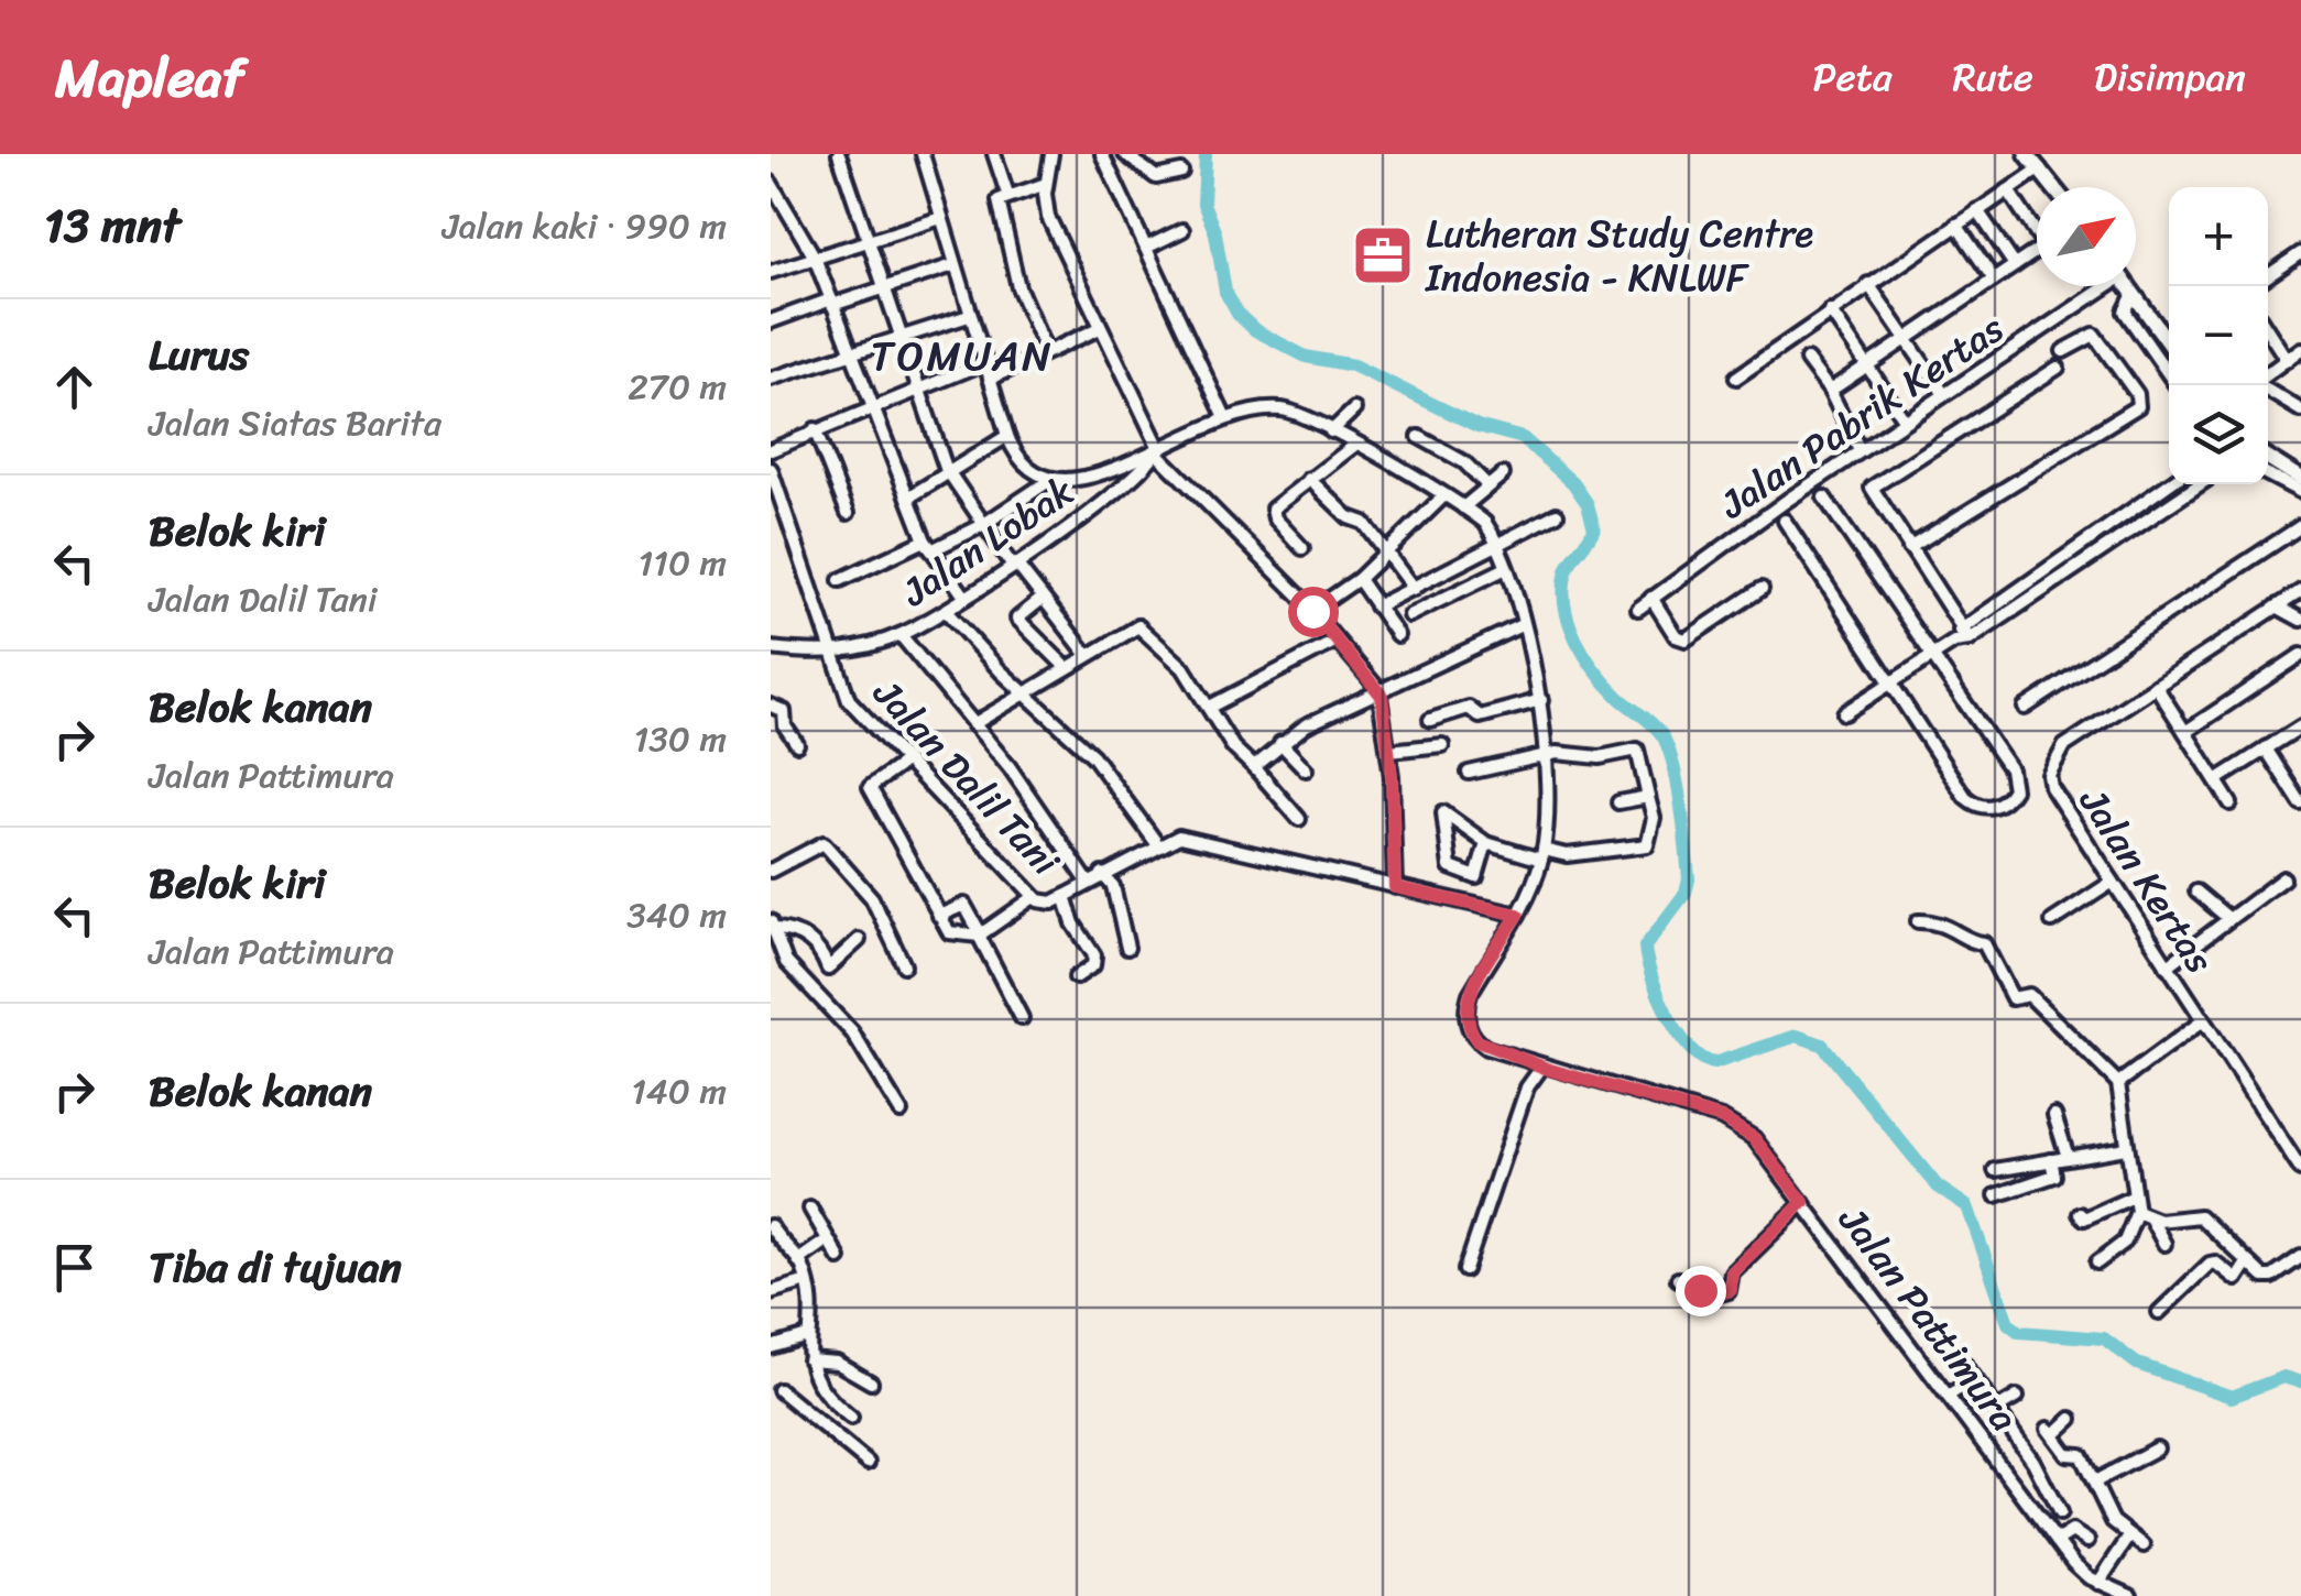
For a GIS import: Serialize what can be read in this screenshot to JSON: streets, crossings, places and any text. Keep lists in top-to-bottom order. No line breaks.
{"streets":{"street":["Jalan Pabrik Kertas","Jalan Lobak","Jalan Dalil Tani","Jalan Kertas","Jalan Pattimura"]},"crossings":[["Jalan Lobak","Jalan Dalil Tani"],["Jalan Lobak","Jalan Pattimura"],["Jalan Dalil Tani","Jalan Pattimura"]],"districts":["TOMUAN"],"places":{"office":["Lutheran Study Centre Indonesia - KNLWF"]},"north":"top right","page":{"header":"Mapleaf","nav":["Peta","Rute","Disimpan"],"heading":["13 mnt","Jalan kaki · 990 m"],"map_buttons":["+","−"],"list":[["Lurus","Jalan Siatas Barita","270 m"],["Belok kiri","Jalan Dalil Tani","110 m"],["Belok kanan","Jalan Pattimura","130 m"],["Belok kiri","Jalan Pattimura","340 m"],["Belok kanan","140 m"],"Tiba di tujuan"]}}
